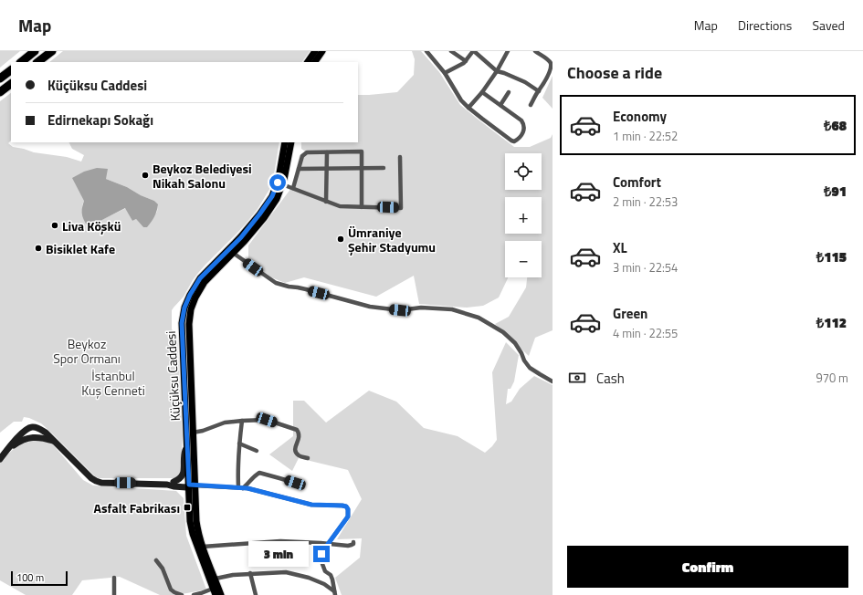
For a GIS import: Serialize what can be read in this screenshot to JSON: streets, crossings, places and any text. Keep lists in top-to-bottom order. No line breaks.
{"streets":{"main road":["Küçüksu Caddesi"]},"parks":["Beykoz Spor Ormanı","İstanbul Kuş Cenneti"],"places":{"other":["Beykoz Belediyesi Nikah Salonu","Liva Köşkü","Ümraniye Şehir Stadyumu","Bisiklet Kafe"],"transit":["Asfalt Fabrikası"]},"scale_bar":"100 m","page":{"header":"Map","nav":["Map","Directions","Saved"],"heading":"Choose a ride","banner":["Küçüksu Caddesi","Edirnekapı Sokağı"],"list":[{"name":"Economy","note":"1 min · 22:52","value":"₺68"},{"name":"Comfort","note":"2 min · 22:53","value":"₺91"},{"name":"XL","note":"3 min · 22:54","value":"₺115"},{"name":"Green","note":"4 min · 22:55","value":"₺112"}],"map_buttons":["+","−"],"pay":["Cash","970 m"],"buttons":"Confirm","bubble":"3 min","scale":"100 m"}}
